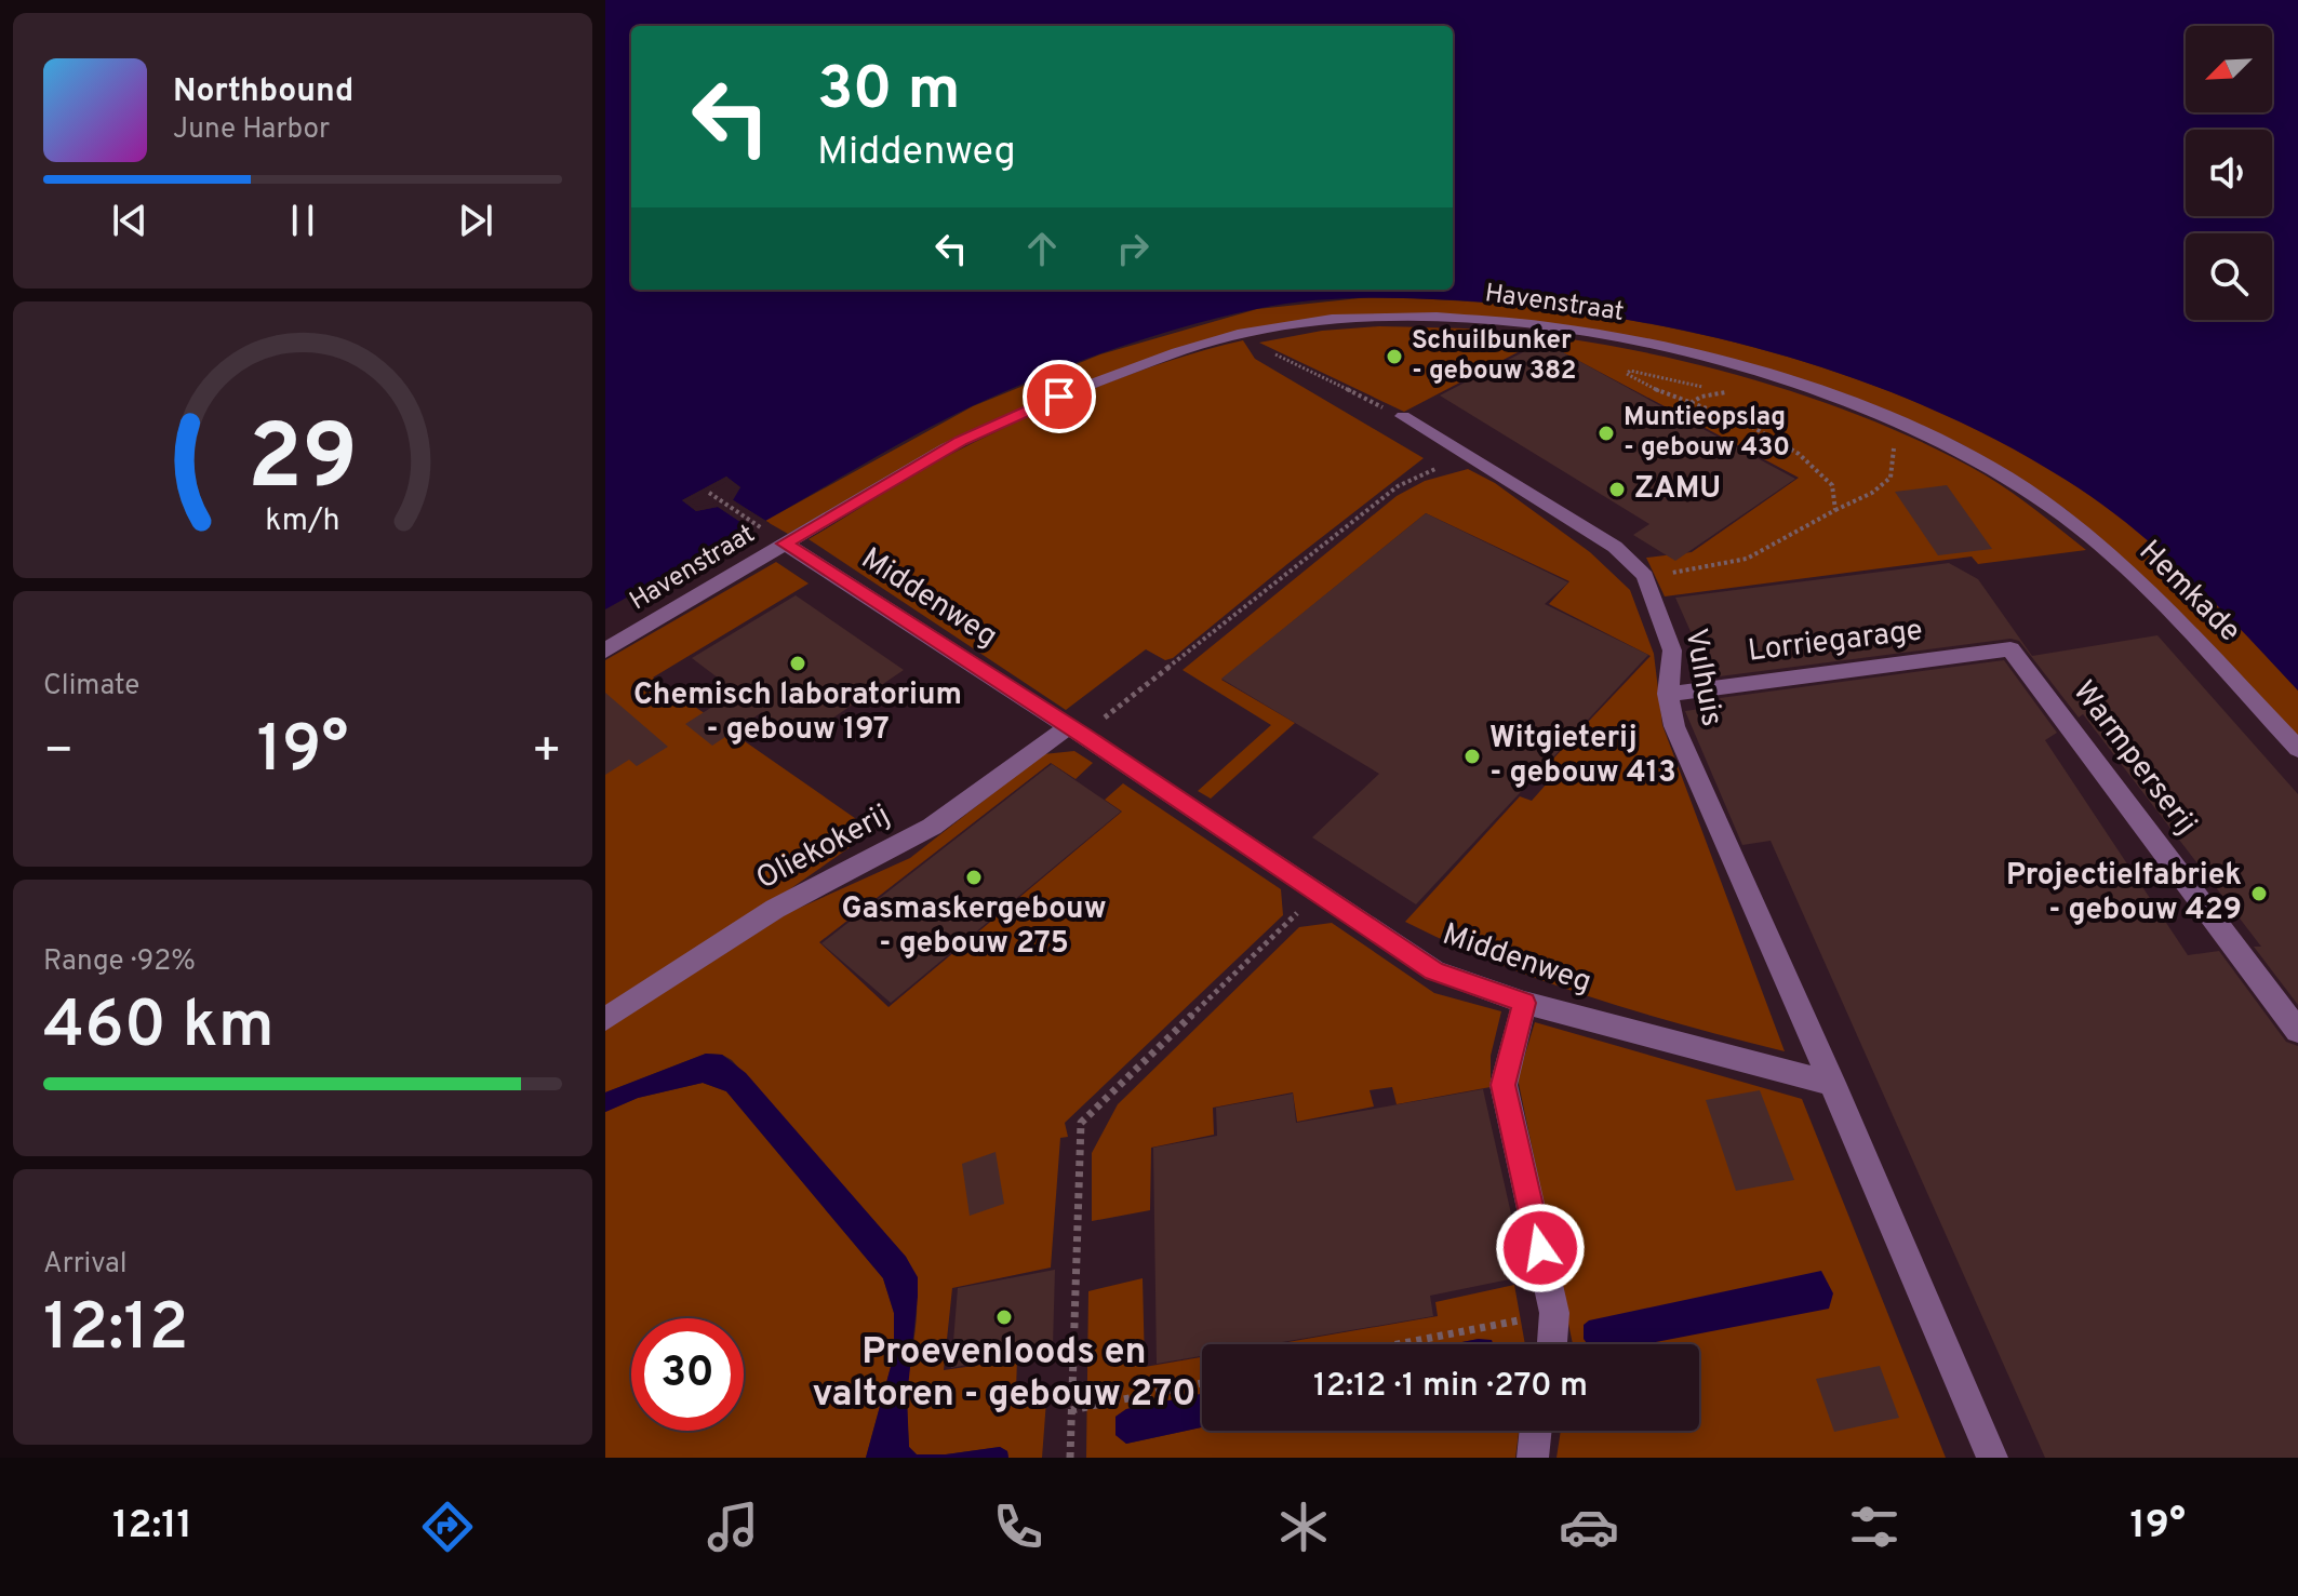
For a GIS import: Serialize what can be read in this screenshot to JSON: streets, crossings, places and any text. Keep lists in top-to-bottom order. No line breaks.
{"streets":{"street":["Havenstraat","Hemkade","Middenweg","Lorriegarage","Vulhuis","Warmperserij","Oliekokerij"]},"crossings":[["Havenstraat","Hemkade"],["Havenstraat","Middenweg"],["Middenweg","Vulhuis"],["Middenweg","Oliekokerij"],["Lorriegarage","Vulhuis"],["Lorriegarage","Warmperserij"]],"places":["Schuilbunker - gebouw 382","Muntieopslag - gebouw 430","ZAMU","Chemisch laboratorium - gebouw 197","Witgieterij - gebouw 413","Gasmaskergebouw - gebouw 275","Projectielfabriek - gebouw 429","Proevenloods en valtoren - gebouw 270"],"north":"bottom left","page":{"turn":["30 m","Middenweg"],"song":["Northbound","June Harbor"],"tile":["Climate",["Range · 92%","460 km"],["Arrival","12:12"]],"heat":["−","19°","+"],"limit":"30","trip":"12:12 · 1 min · 270 m","tabs":["12:11","19°"],"gauge":["29","km/h"]}}
